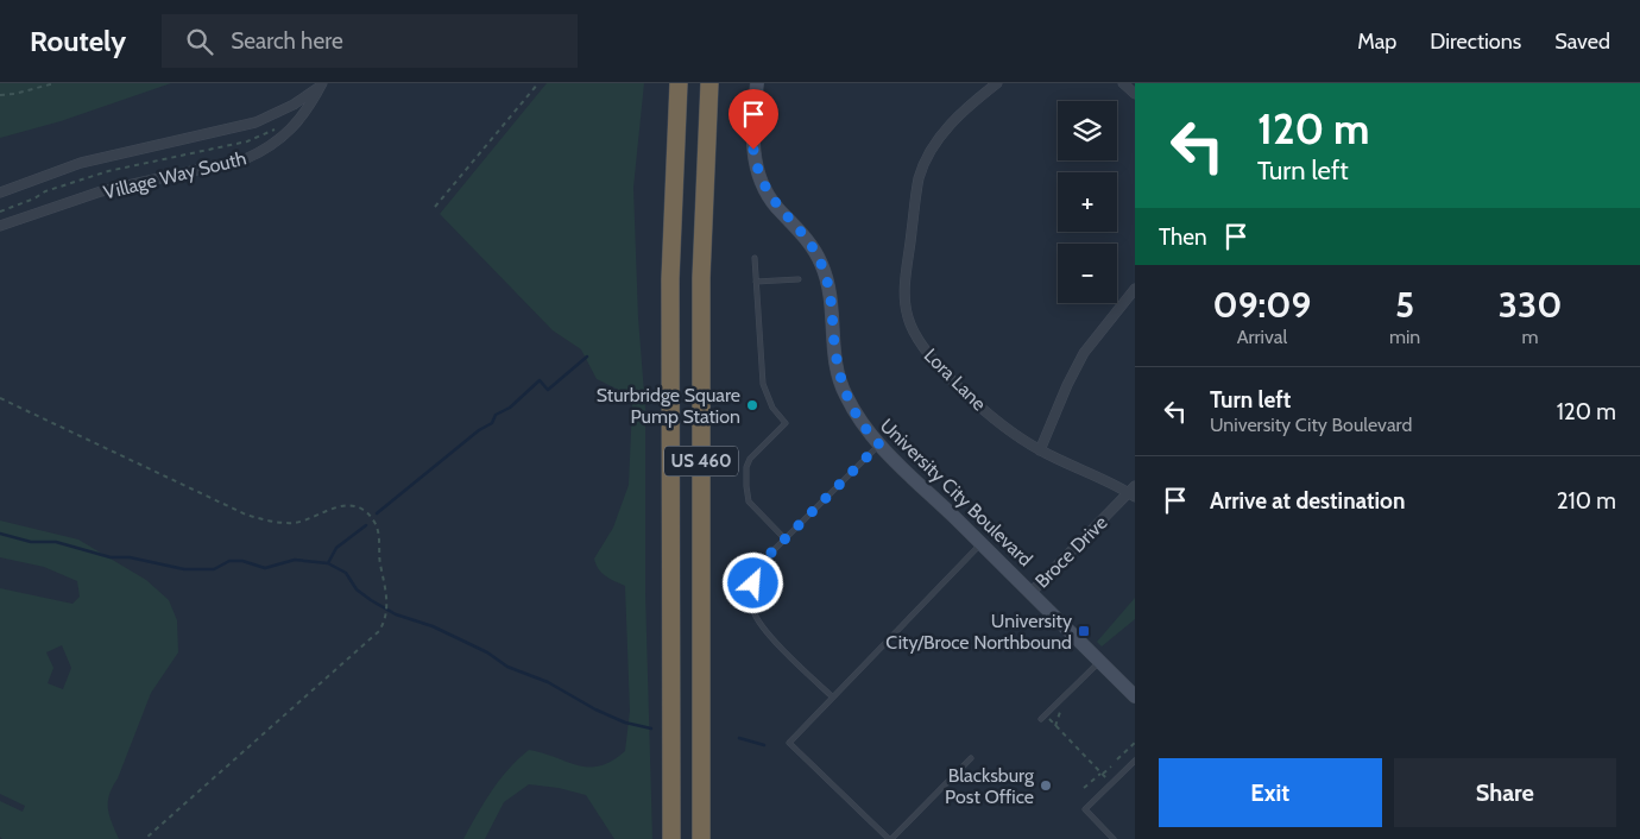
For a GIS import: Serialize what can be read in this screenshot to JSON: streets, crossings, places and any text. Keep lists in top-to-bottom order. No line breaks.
{"streets":{"highway":["US 460"],"main road":["University City Boulevard"],"street":["Village Way South","Lora Lane","Broce Drive"]},"crossings":[["Lora Lane","Broce Drive"],["University City Boulevard","Broce Drive"]],"places":{"other":["Sturbridge Square Pump Station","Blacksburg Post Office"],"transit":["University City/Broce Northbound"]},"page":{"header":"Routely","search":"Search here","nav":["Map","Directions","Saved"],"turn":["120 m","Turn left"],"map_buttons":["+","−"],"then":"Then","eta":["09:09","Arrival","5","min","330","m"],"list":[{"name":"Turn left","note":"University City Boulevard","value":"120 m"},{"name":"Arrive at destination","value":"210 m"}],"buttons":["Exit","Share"]}}
